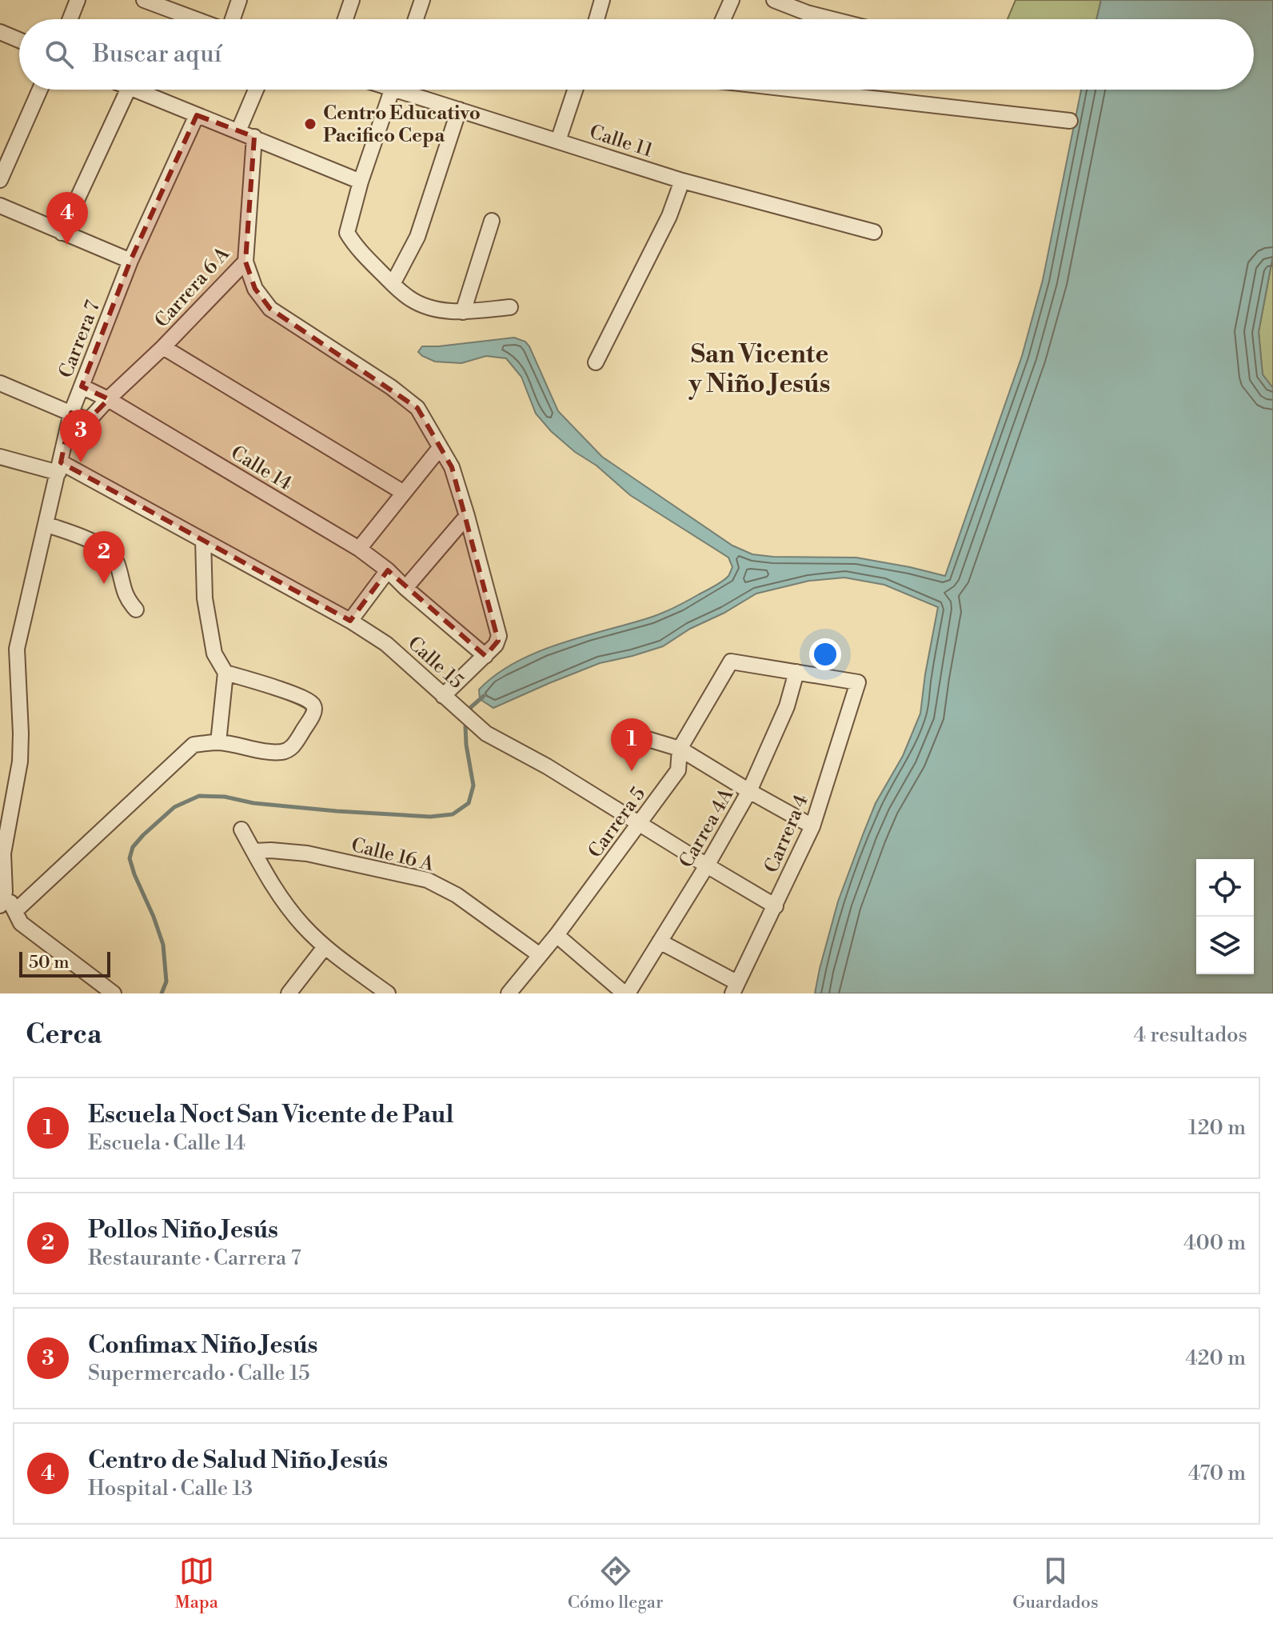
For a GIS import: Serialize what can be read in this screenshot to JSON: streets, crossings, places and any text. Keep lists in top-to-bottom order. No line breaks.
{"streets":{"street":["Calle 11","Carrera 6 A","Carrera 7","Calle 14","Calle 15","Carrera 5","Carrea 4A","Carrera 4","Calle 16 A"]},"crossings":[["Carrera 6 A","Calle 14"],["Carrera 7","Calle 14"],["Carrera 7","Calle 15"],["Calle 15","Carrera 5"],["Calle 15","Carrea 4A"],["Calle 15","Carrera 4"],["Carrera 5","Carrea 4A"],["Carrera 5","Carrera 4"],["Carrera 5","Calle 16 A"],["Carrea 4A","Carrera 4"]],"districts":["San Vicente y Niño Jesús"],"places":["Centro Educativo Pacifico Cepa"],"scale_bar":"50 m","page":{"search":"Buscar aquí","pins":["4","3","2","1"],"scale":"50 m","heading":["Cerca","4 resultados"],"list":[{"mark":"1","name":"Escuela Noct San Vicente de Paul","note":"Escuela · Calle 14","value":"120 m"},{"mark":"2","name":"Pollos Niño Jesús","note":"Restaurante · Carrera 7","value":"400 m"},{"mark":"3","name":"Confimax Niño Jesús","note":"Supermercado · Calle 15","value":"420 m"},{"mark":"4","name":"Centro de Salud Niño Jesús","note":"Hospital · Calle 13","value":"470 m"}],"nav":["Mapa","Cómo llegar","Guardados"]}}
